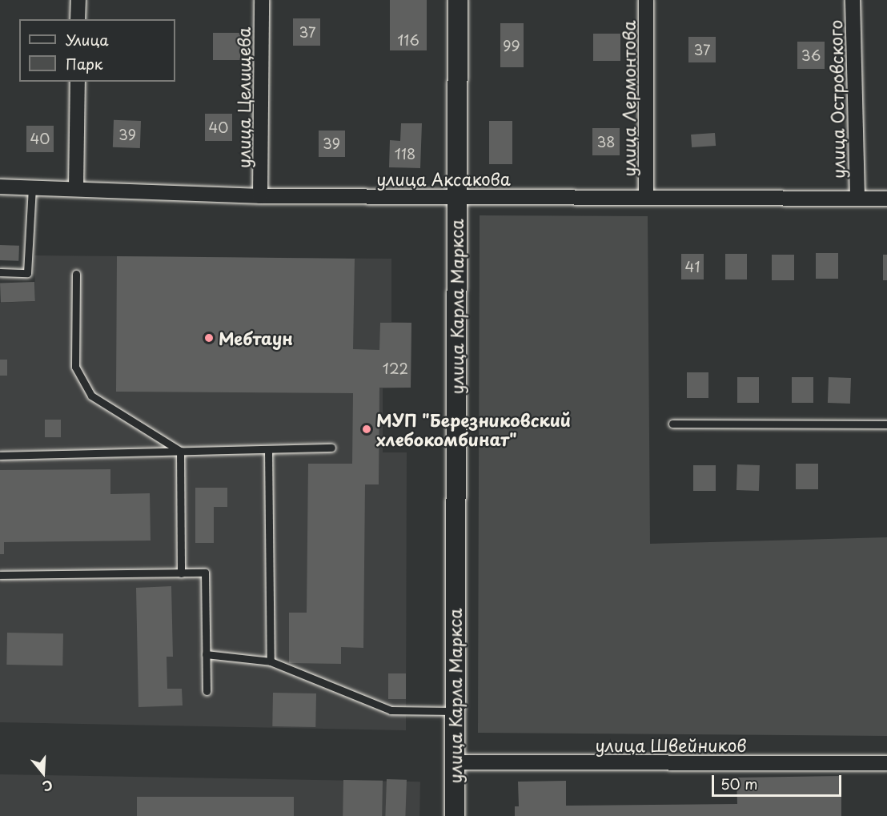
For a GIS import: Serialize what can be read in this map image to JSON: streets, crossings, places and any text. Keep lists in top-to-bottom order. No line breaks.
{"streets":{"main road":["улица Карла Маркса"],"street":["улица Целищева","улица Лермонтова","улица Островского","улица Аксакова","улица Швейников"]},"crossings":[["улица Целищева","улица Аксакова"],["улица Лермонтова","улица Аксакова"],["улица Островского","улица Аксакова"],["улица Аксакова","улица Карла Маркса"],["улица Карла Маркса","улица Швейников"]],"places":["Мебтаун","МУП \"Березниковский хлебокомбинат\""],"house_numbers":["37","116","99","37","36","40","39","40","38","39","118","41","122"],"legend":["Улица","Парк"],"scale_bar":"50 m","north":"bottom"}
